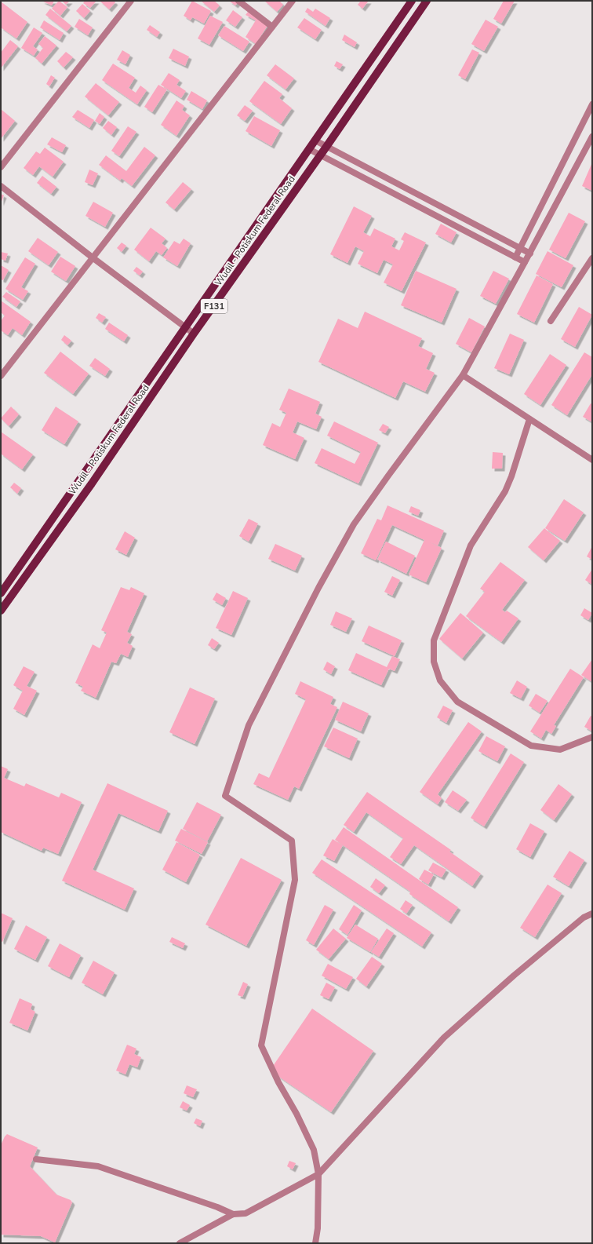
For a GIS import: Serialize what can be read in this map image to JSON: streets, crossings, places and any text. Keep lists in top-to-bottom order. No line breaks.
{"streets":{"main road":["Wudil - Potiskum Federal Road","F131"]}}
